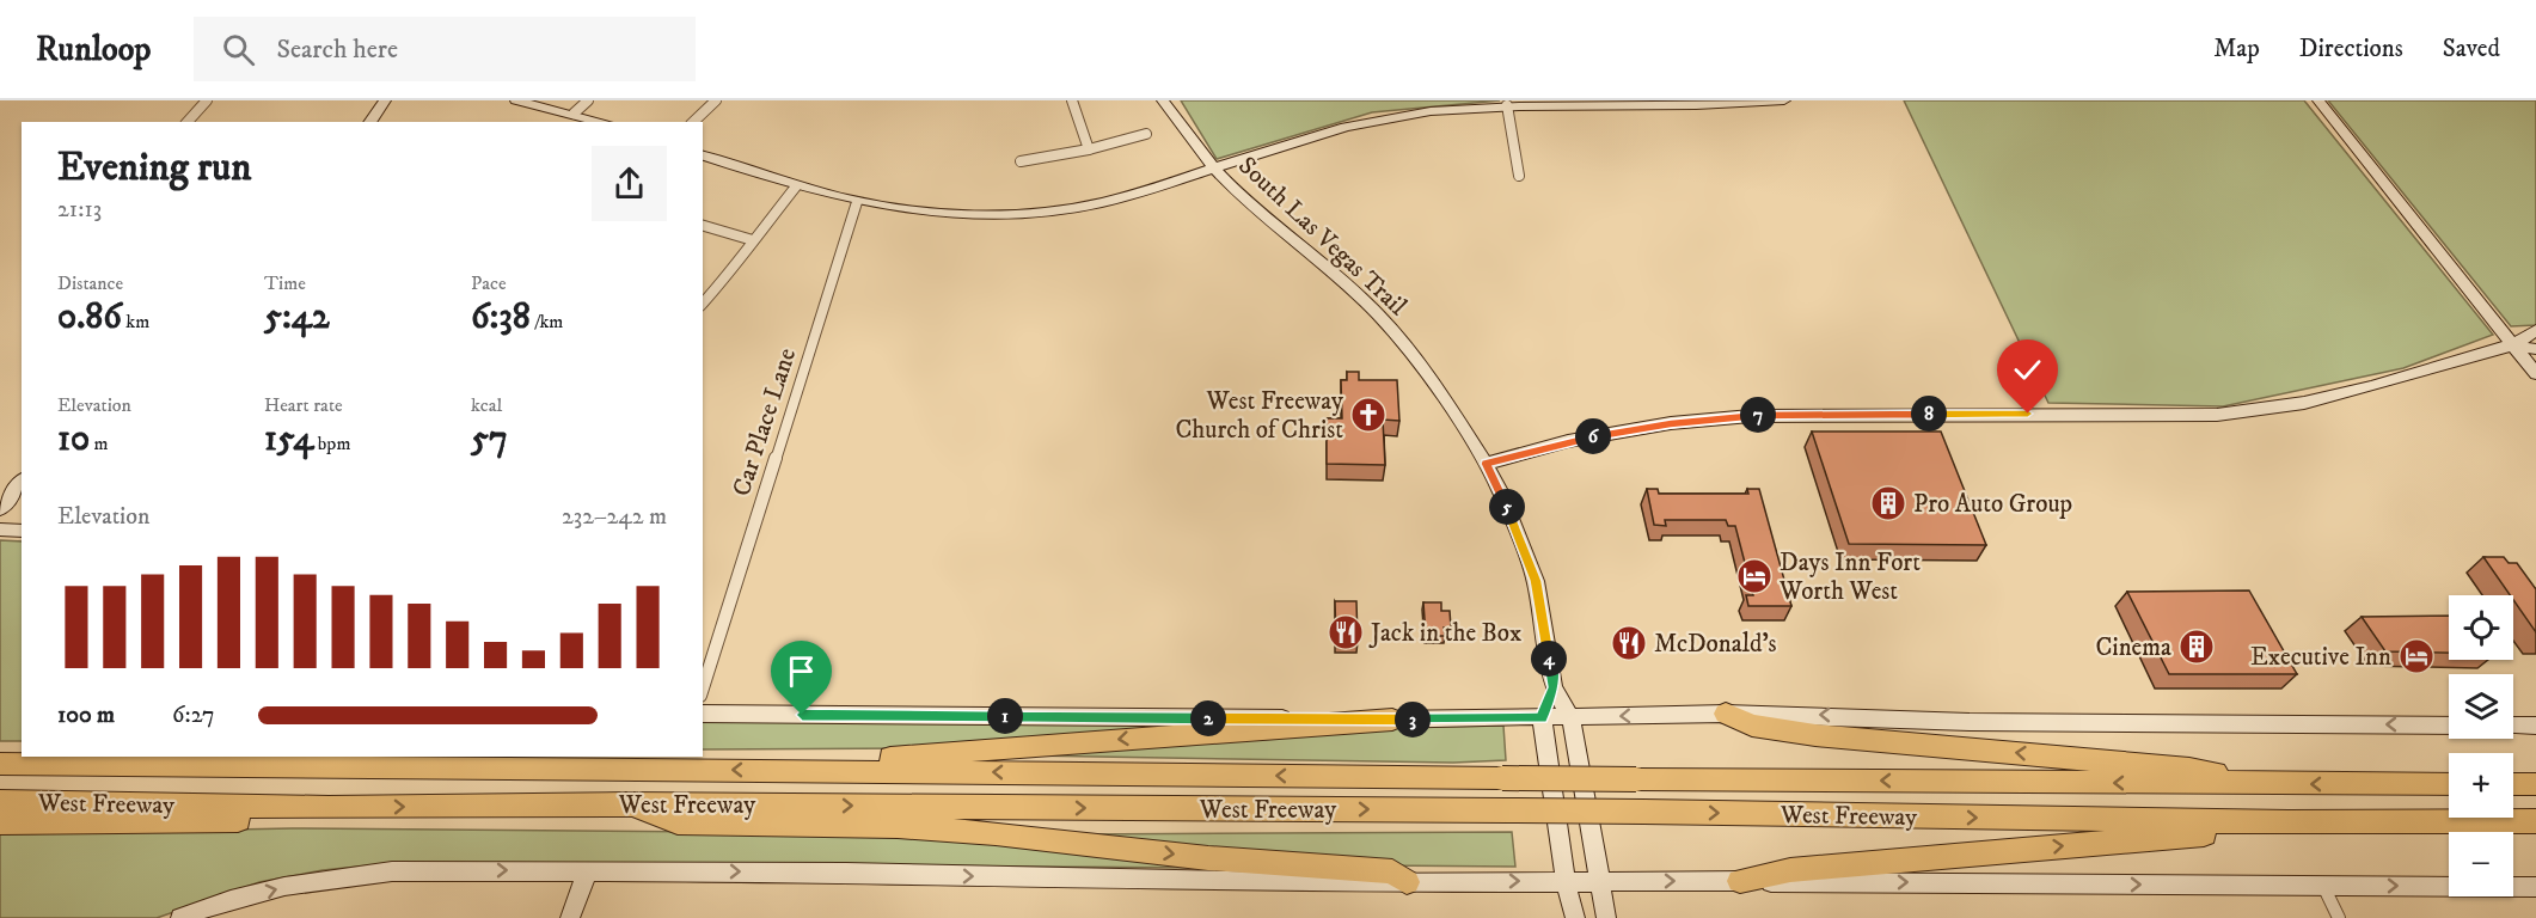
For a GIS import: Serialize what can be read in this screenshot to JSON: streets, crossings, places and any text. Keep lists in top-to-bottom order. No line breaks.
{"streets":{"highway":["West Freeway"],"main road":["South Las Vegas Trail"],"street":["Car Place Lane"]},"places":{"church":["West Freeway Church of Christ"],"building":["Pro Auto Group","Cinema"],"hotel":["Days Inn Fort Worth West","Executive Inn"],"restaurant":["Jack in the Box","McDonald's"]},"page":{"header":"Runloop","search":"Search here","nav":["Map","Directions","Saved"],"heading":["Evening run","21:13"],"stats":[["Distance","0.86 km"],["Time","5:42"],["Pace","6:38 /km"],["Elevation","10 m"],["Heart rate","154 bpm"],["kcal","57"]],"pins":["8","7","6","5","4","1","2","3"],"chart":["Elevation","232–242 m"],"map_buttons":["+","−"],"list":[{"name":"100 m","note":"6:27"}]}}
